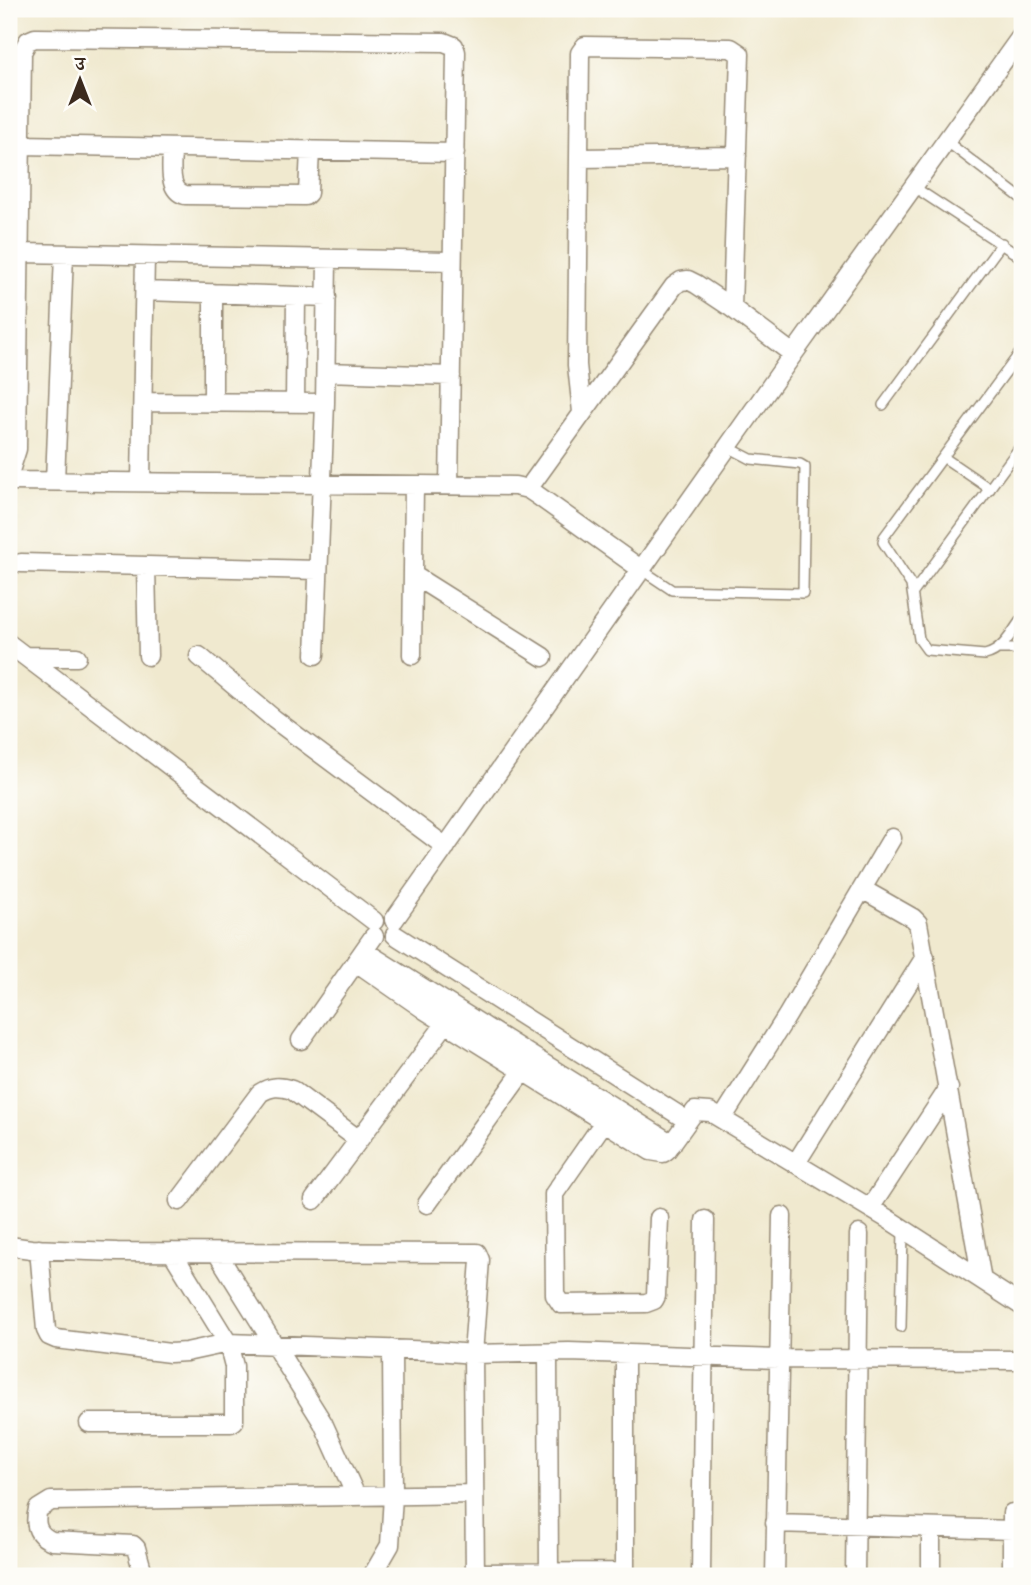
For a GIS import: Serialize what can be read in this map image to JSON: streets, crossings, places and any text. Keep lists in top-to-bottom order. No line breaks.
{"north":"top"}
